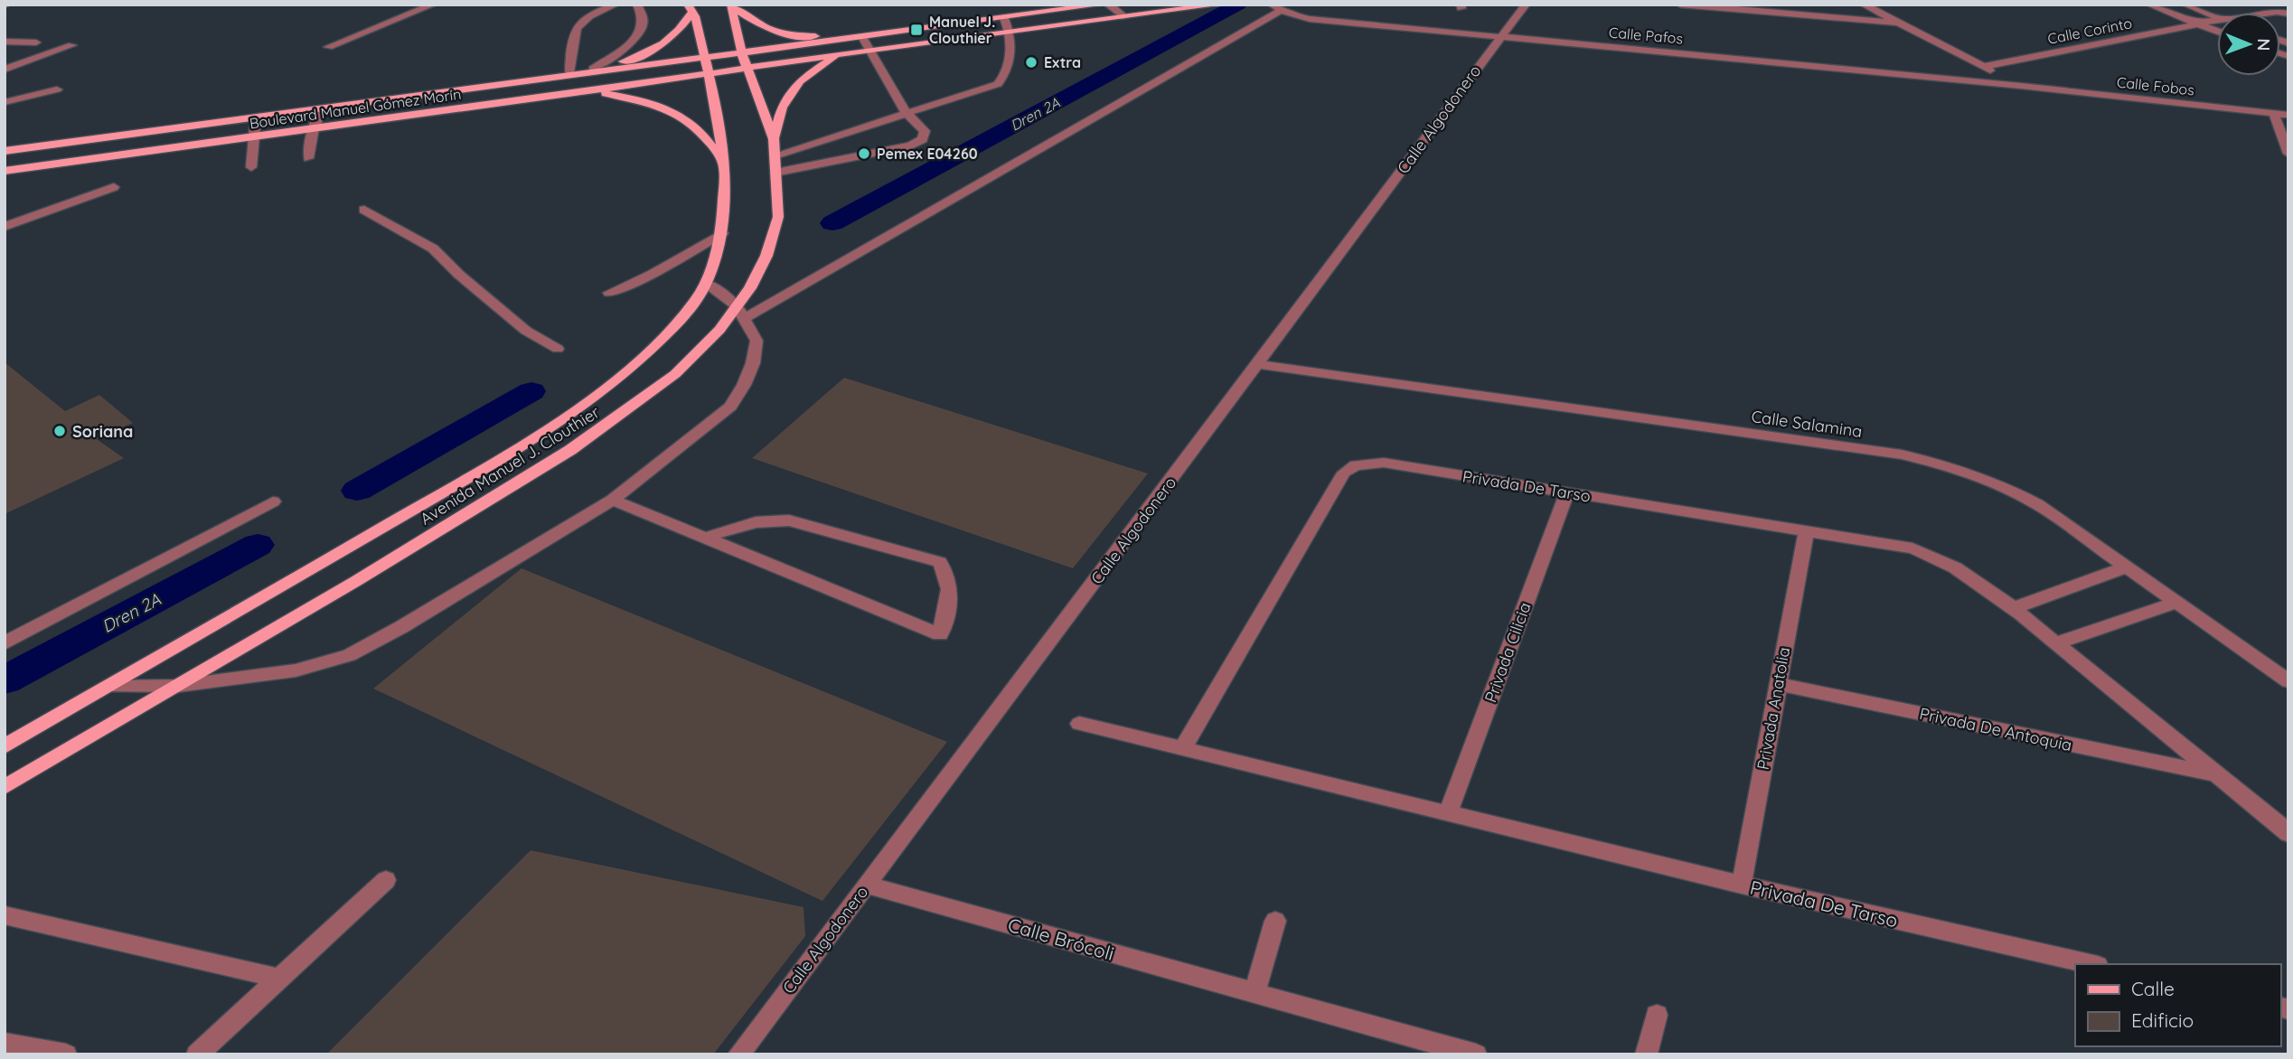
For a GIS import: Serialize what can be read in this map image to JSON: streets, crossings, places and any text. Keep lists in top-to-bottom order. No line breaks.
{"streets":{"main road":["Boulevard Manuel Gómez Morín","Avenida Manuel J. Clouthier"],"street":["Calle Corinto","Calle Pafos","Calle Fobos","Calle Algodonero","Calle Salamina","Privada De Tarso","Privada Cilicia","Privada Anatolia","Privada De Antoquia","Calle Brócoli"]},"crossings":[["Calle Pafos","Calle Fobos"],["Calle Pafos","Calle Algodonero"],["Boulevard Manuel Gómez Morín","Avenida Manuel J. Clouthier"],["Calle Algodonero","Calle Salamina"],["Calle Algodonero","Calle Brócoli"],["Privada De Tarso","Privada Cilicia"],["Privada De Tarso","Privada Anatolia"],["Privada De Tarso","Privada De Antoquia"],["Privada Anatolia","Privada De Antoquia"]],"water":["Dren 2A"],"places":{"transit":["Manuel J. Clouthier"],"other":["Extra","Pemex E04260","Soriana"]},"legend":["Calle","Edificio"],"north":"right"}
